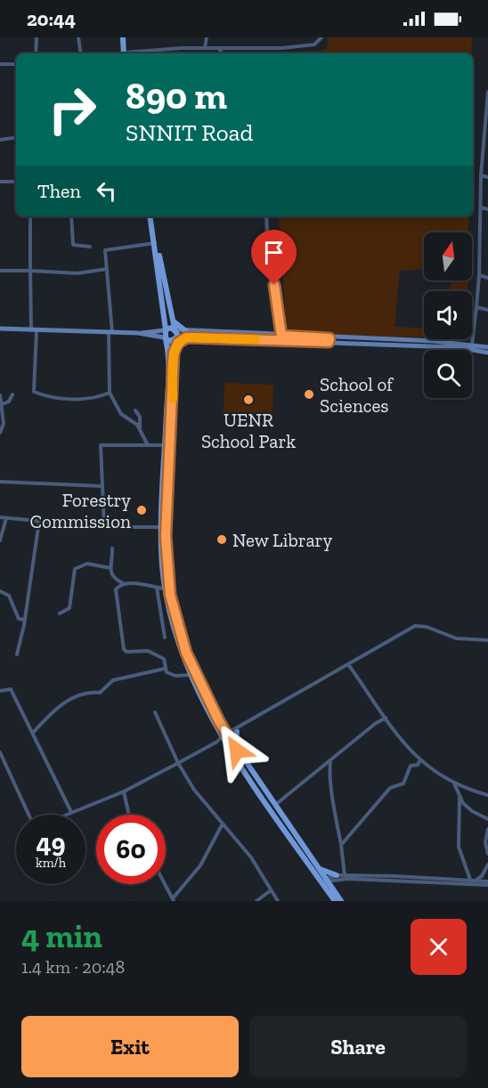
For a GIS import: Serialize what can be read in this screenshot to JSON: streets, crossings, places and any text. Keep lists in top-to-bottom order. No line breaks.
{"places":["School of Sciences","UENR School Park","Forestry Commission","New Library"],"north":"top","page":{"status":"20:44","turn":["890 m","SNNIT Road"],"then":"Then","speed":"49 km/h","limit":"60","heading":["4 min","1.4 km · 20:48"],"buttons":["Exit","Share"]}}
